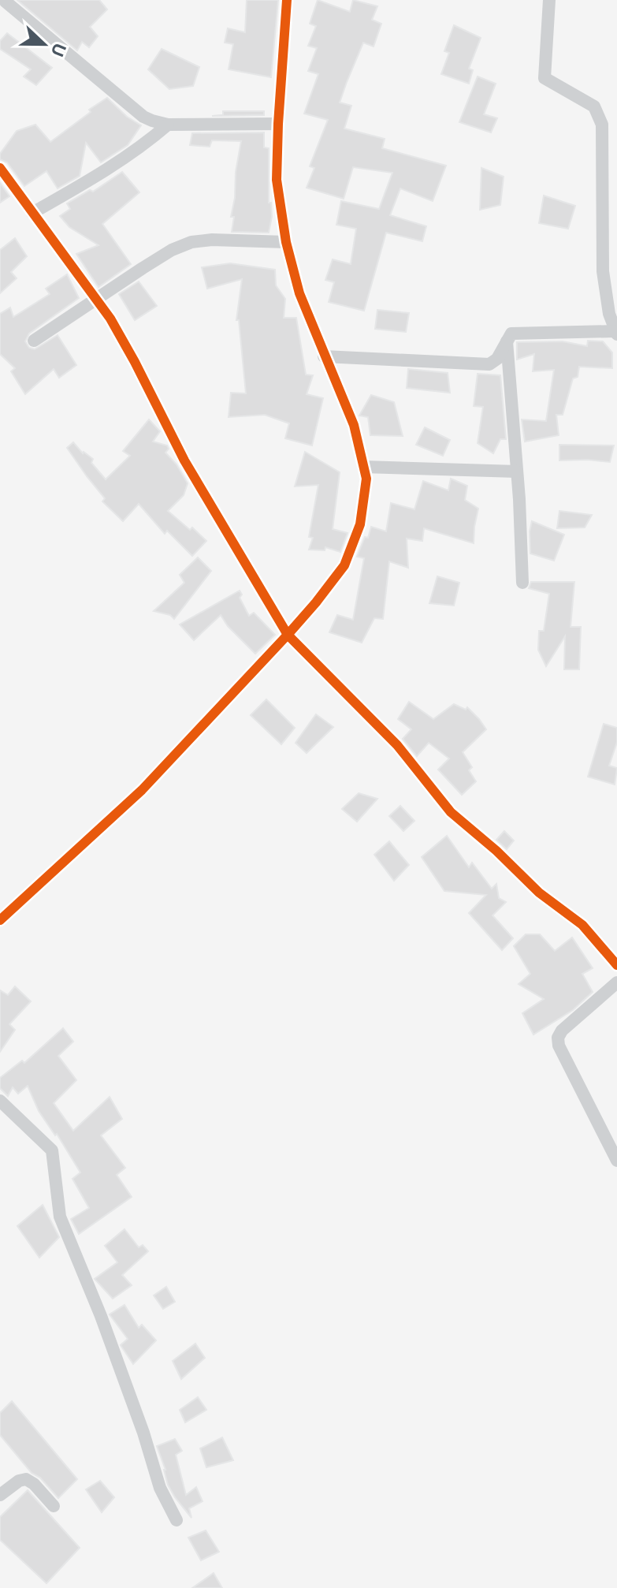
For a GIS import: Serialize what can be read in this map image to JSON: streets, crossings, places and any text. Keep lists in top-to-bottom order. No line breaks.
{"north":"right"}
